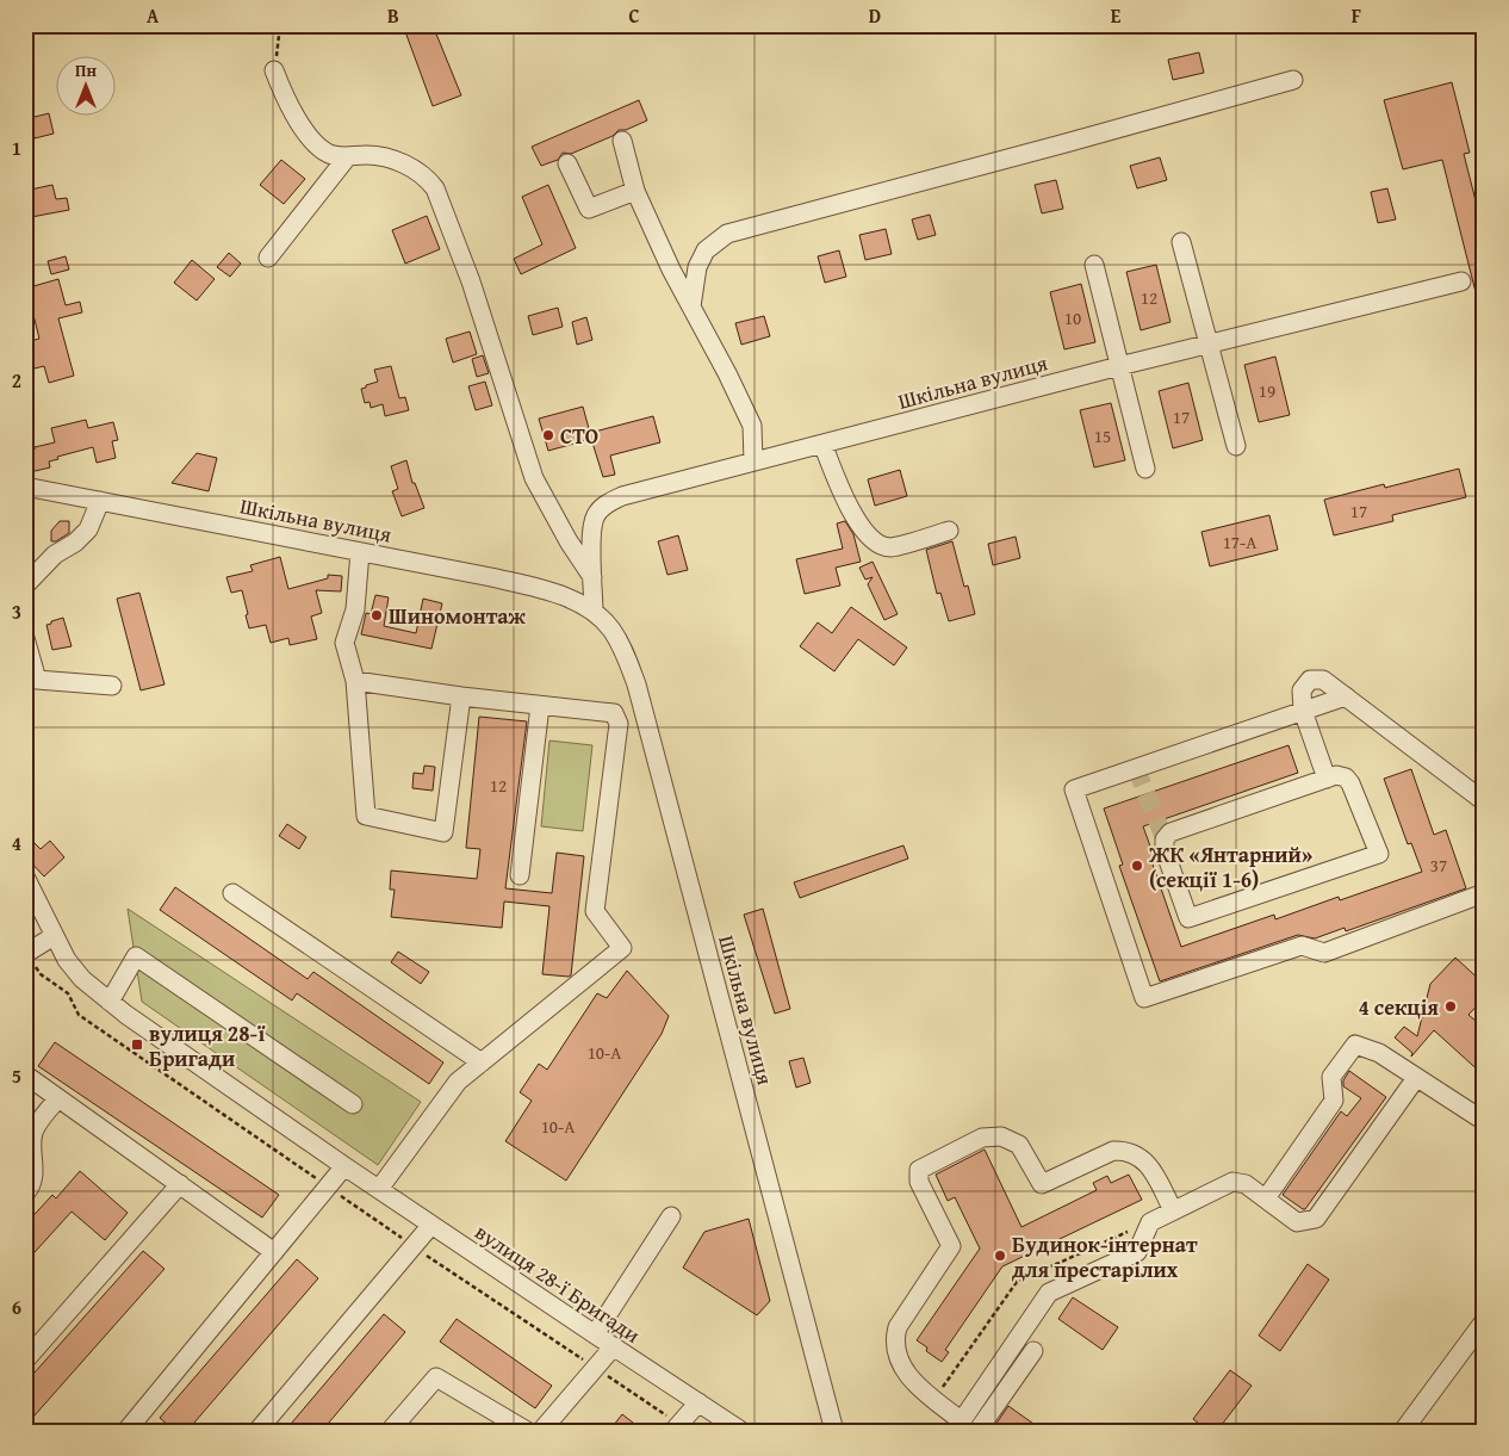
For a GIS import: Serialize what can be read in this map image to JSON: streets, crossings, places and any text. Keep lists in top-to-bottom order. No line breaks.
{"streets":{"street":["Шкільна вулиця","вулиця 28-ї Бригади"]},"places":{"other":["СТО","Шиномонтаж","ЖК «Янтарний» (секції 1-6)","4 секція","Будинок-інтернат для престарілих"],"transit":["вулиця 28-ї Бригади"]},"house_numbers":["12","10","19","17","15","17","17-А","12","37","10-А","10-А"],"north":"top","grid":{"columns":["A","B","C","D","E","F"],"rows":["1","2","3","4","5","6"]}}
